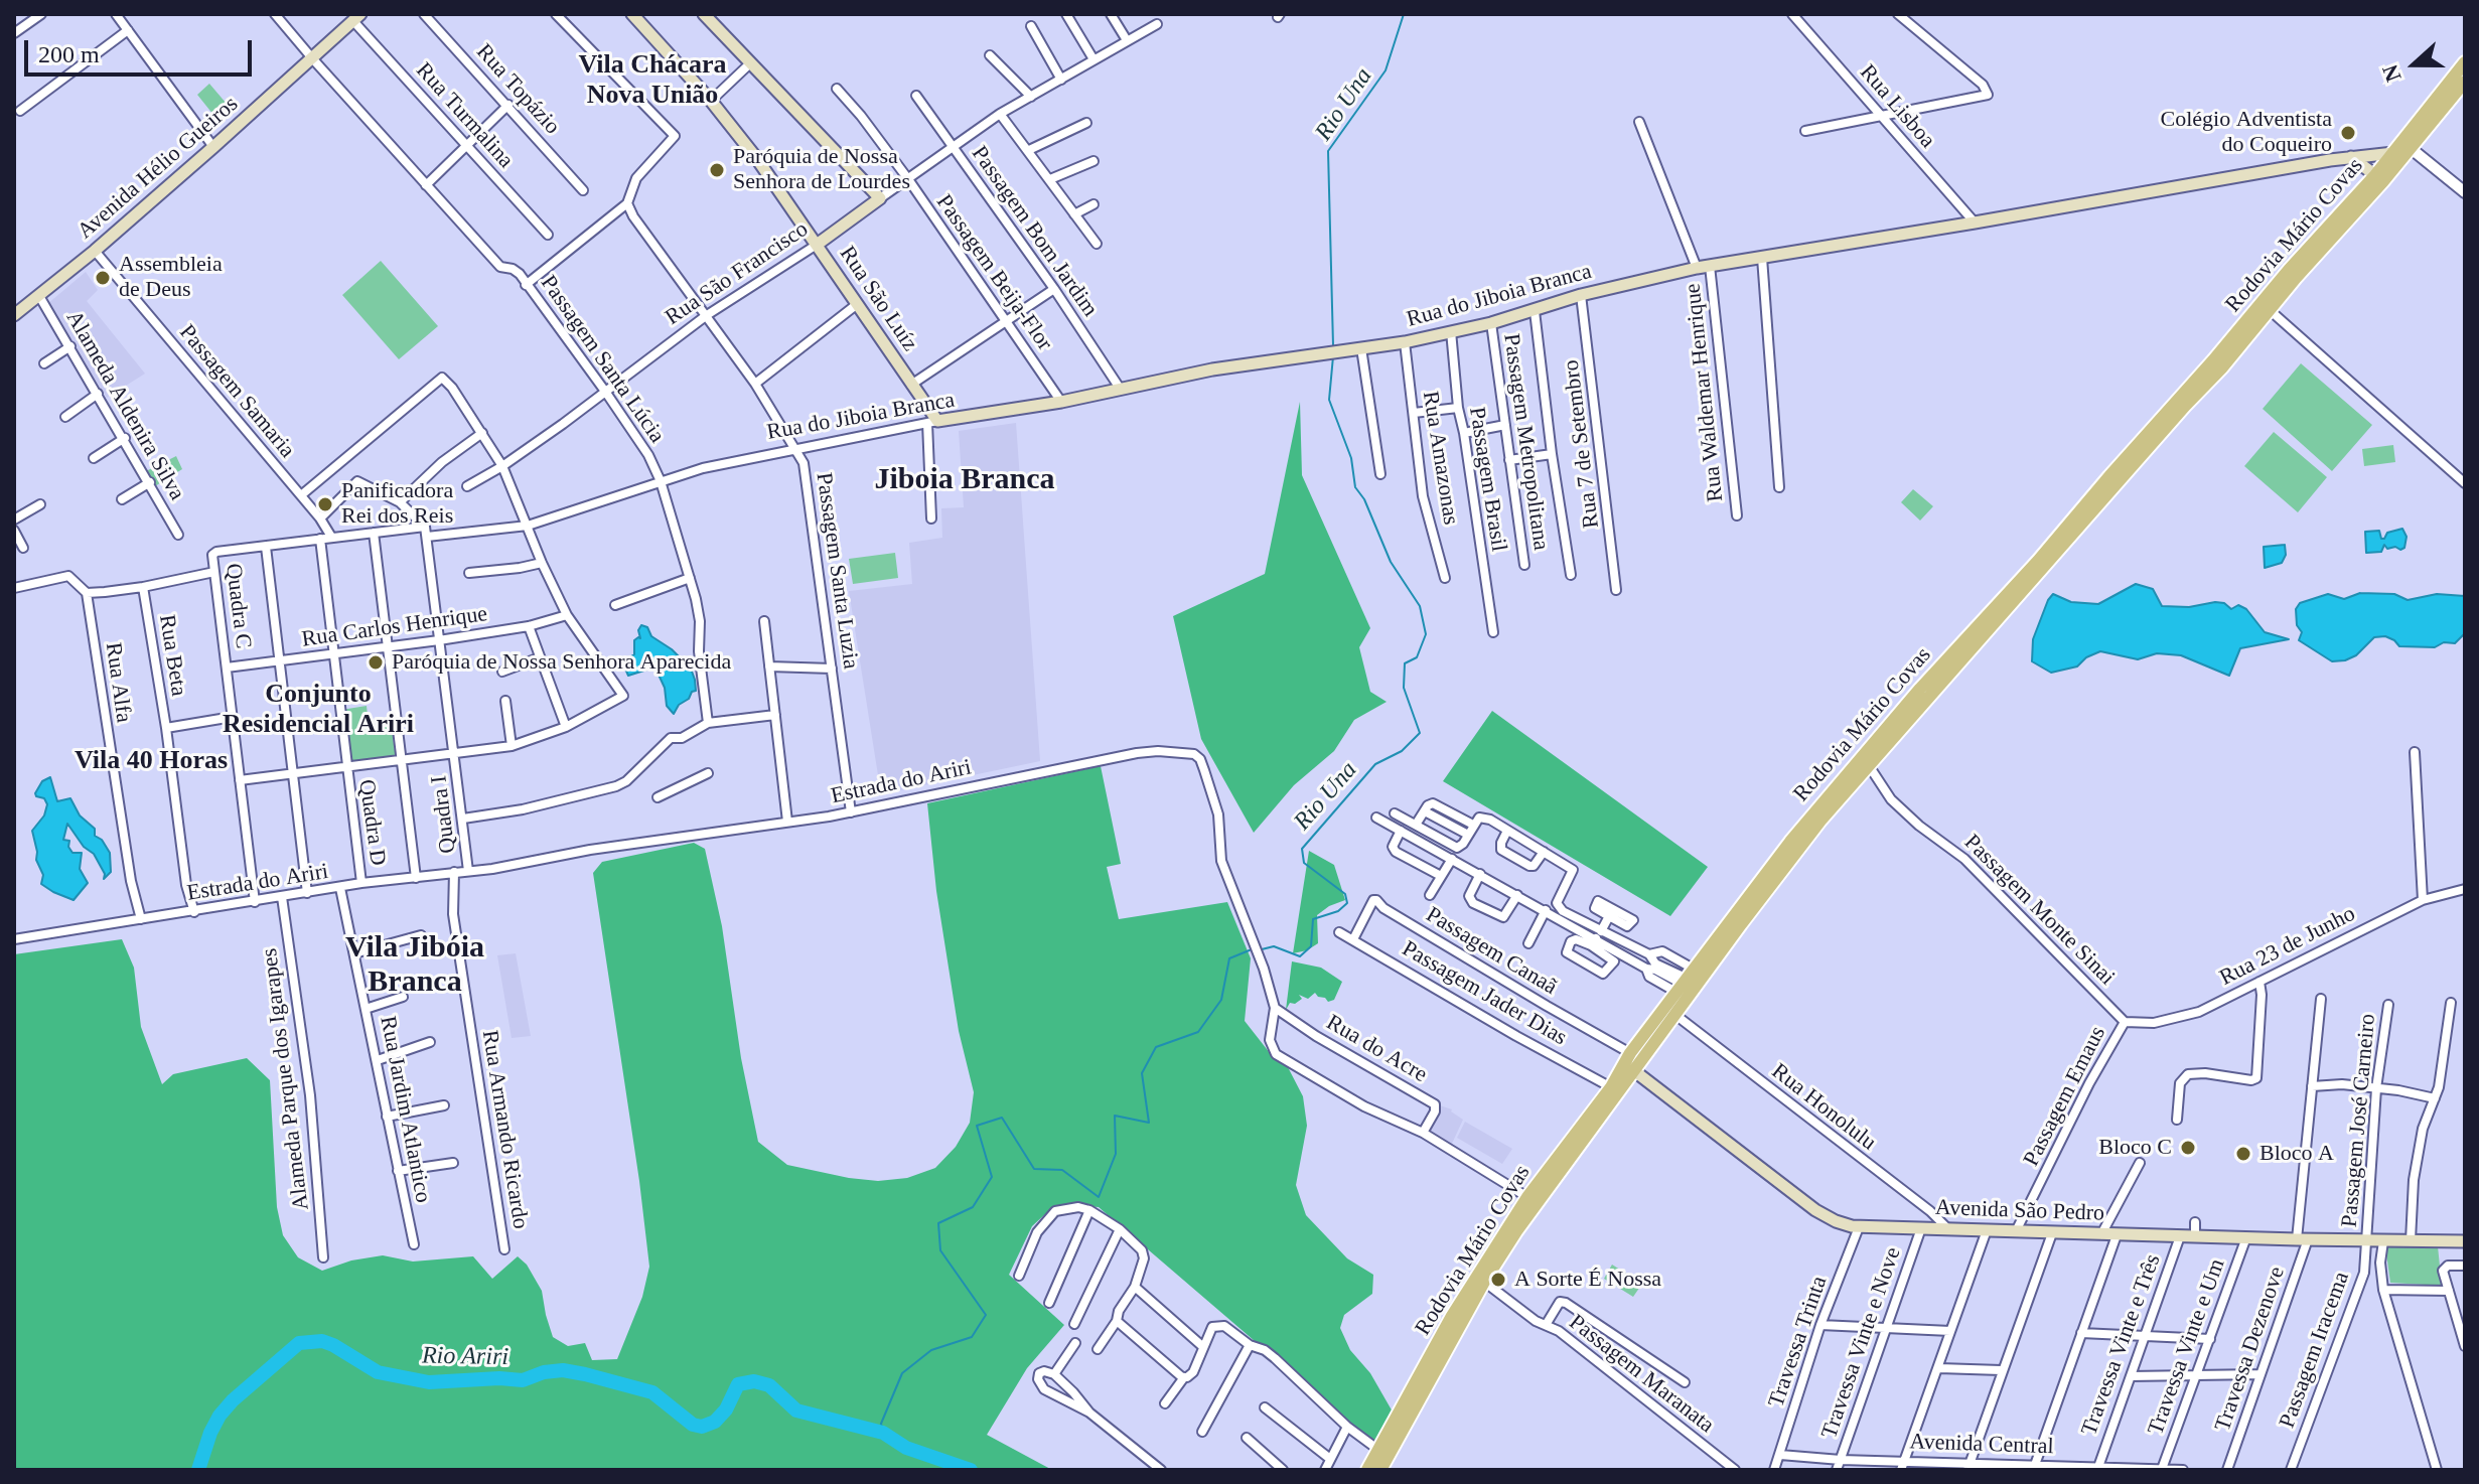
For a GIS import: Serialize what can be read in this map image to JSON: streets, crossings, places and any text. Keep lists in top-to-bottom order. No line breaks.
{"streets":{"main road":["Avenida Hélio Gueiros","Rodovia Mário Covas","Rua São Francisco","Rua do Jiboia Branca","Rua São Luíz","Avenida São Pedro"],"street":["Rua Topázio","Rua Lisboa","Rua Turmalina","Passagem Bom Jardim","Passagem Beija-Flor","Passagem Santa Lúcia","Passagem Samaria","Rua Waldemar Henrique","Alameda Aldenira Silva","Passagem Metropolitana","Rua 7 de Setembro","Rua Amazonas","Passagem Brasil","Passagem Santa Luzia","Quadra C","Rua Carlos Henrique","Rua Beta","Rua Alfa","Estrada do Ariri","Quadra I","Quadra D","Passagem Monte Sinai","Rua 23 de Junho","Passagem Canaã","Passagem Jader Dias","Rua do Acre","Alameda Parque dos Igarapes","Passagem Emaus","Rua Honolulu","Rua Jardim Atlantico","Passagem José Carneiro","Rua Armando Ricardo","Travessa Trinta","Travessa Vinte e Nove","Travessa Vinte e Três","Travessa Vinte e Um","Travessa Dezenove","Passagem Iracema","Passagem Maranata","Avenida Central"]},"crossings":[["Rua Lisboa","Rua do Jiboia Branca"],["Rua Turmalina","Avenida Hélio Gueiros"],["Avenida Hélio Gueiros","Passagem Santa Lúcia"],["Avenida Hélio Gueiros","Passagem Samaria"],["Avenida Hélio Gueiros","Alameda Aldenira Silva"],["Passagem Bom Jardim","Rua São Francisco"],["Passagem Bom Jardim","Rua do Jiboia Branca"],["Rodovia Mário Covas","Rua do Jiboia Branca"],["Rodovia Mário Covas","Estrada do Ariri"],["Rodovia Mário Covas","Passagem Monte Sinai"],["Rodovia Mário Covas","Passagem Canaã"],["Rodovia Mário Covas","Passagem Jader Dias"],["Rodovia Mário Covas","Rua Honolulu"],["Rodovia Mário Covas","Avenida São Pedro"],["Rodovia Mário Covas","Passagem Maranata"],["Passagem Beija-Flor","Rua São Francisco"],["Passagem Beija-Flor","Rua do Jiboia Branca"],["Rua São Francisco","Rua São Luíz"],["Rua São Francisco","Passagem Santa Lúcia"],["Rua São Francisco","Passagem Santa Luzia"],["Rua do Jiboia Branca","Rua São Luíz"],["Rua do Jiboia Branca","Passagem Santa Lúcia"],["Rua do Jiboia Branca","Rua Waldemar Henrique"],["Rua do Jiboia Branca","Passagem Metropolitana"],["Rua do Jiboia Branca","Rua 7 de Setembro"],["Rua do Jiboia Branca","Rua Amazonas"],["Rua do Jiboia Branca","Passagem Brasil"],["Rua do Jiboia Branca","Passagem Santa Luzia"],["Rua do Jiboia Branca","Quadra I"],["Passagem Santa Luzia","Estrada do Ariri"],["Quadra C","Rua Carlos Henrique"],["Quadra C","Rua Beta"],["Quadra C","Estrada do Ariri"],["Rua Carlos Henrique","Quadra I"],["Rua Carlos Henrique","Quadra D"],["Rua Beta","Rua Alfa"],["Rua Beta","Estrada do Ariri"],["Rua Alfa","Estrada do Ariri"],["Estrada do Ariri","Quadra I"],["Estrada do Ariri","Quadra D"],["Estrada do Ariri","Rua do Acre"],["Estrada do Ariri","Alameda Parque dos Igarapes"],["Estrada do Ariri","Rua Jardim Atlantico"],["Estrada do Ariri","Rua Armando Ricardo"],["Passagem Monte Sinai","Rua 23 de Junho"],["Passagem Monte Sinai","Passagem Emaus"],["Rua 23 de Junho","Passagem Emaus"],["Passagem Canaã","Passagem Jader Dias"],["Passagem Canaã","Avenida São Pedro"],["Passagem Emaus","Avenida São Pedro"],["Rua Honolulu","Avenida São Pedro"],["Passagem José Carneiro","Avenida São Pedro"],["Passagem José Carneiro","Passagem Iracema"],["Avenida São Pedro","Travessa Trinta"],["Avenida São Pedro","Travessa Vinte e Nove"],["Avenida São Pedro","Travessa Vinte e Três"],["Avenida São Pedro","Travessa Vinte e Um"],["Avenida São Pedro","Travessa Dezenove"],["Avenida São Pedro","Passagem Iracema"],["Travessa Trinta","Avenida Central"],["Travessa Vinte e Nove","Avenida Central"],["Travessa Vinte e Três","Avenida Central"],["Travessa Vinte e Um","Avenida Central"]],"districts":["Vila Chácara Nova União","Jiboia Branca","Conjunto Residencial Ariri","Vila 40 Horas","Vila Jibóia Branca"],"water":["Rio Una","Rio Ariri"],"places":["Colégio Adventista do Coqueiro","Paróquia de Nossa Senhora de Lourdes","Assembleia de Deus","Panificadora Rei dos Reis","Paróquia de Nossa Senhora Aparecida","Bloco C","Bloco A","A Sorte É Nossa"],"scale_bar":"200 m","north":"left"}
